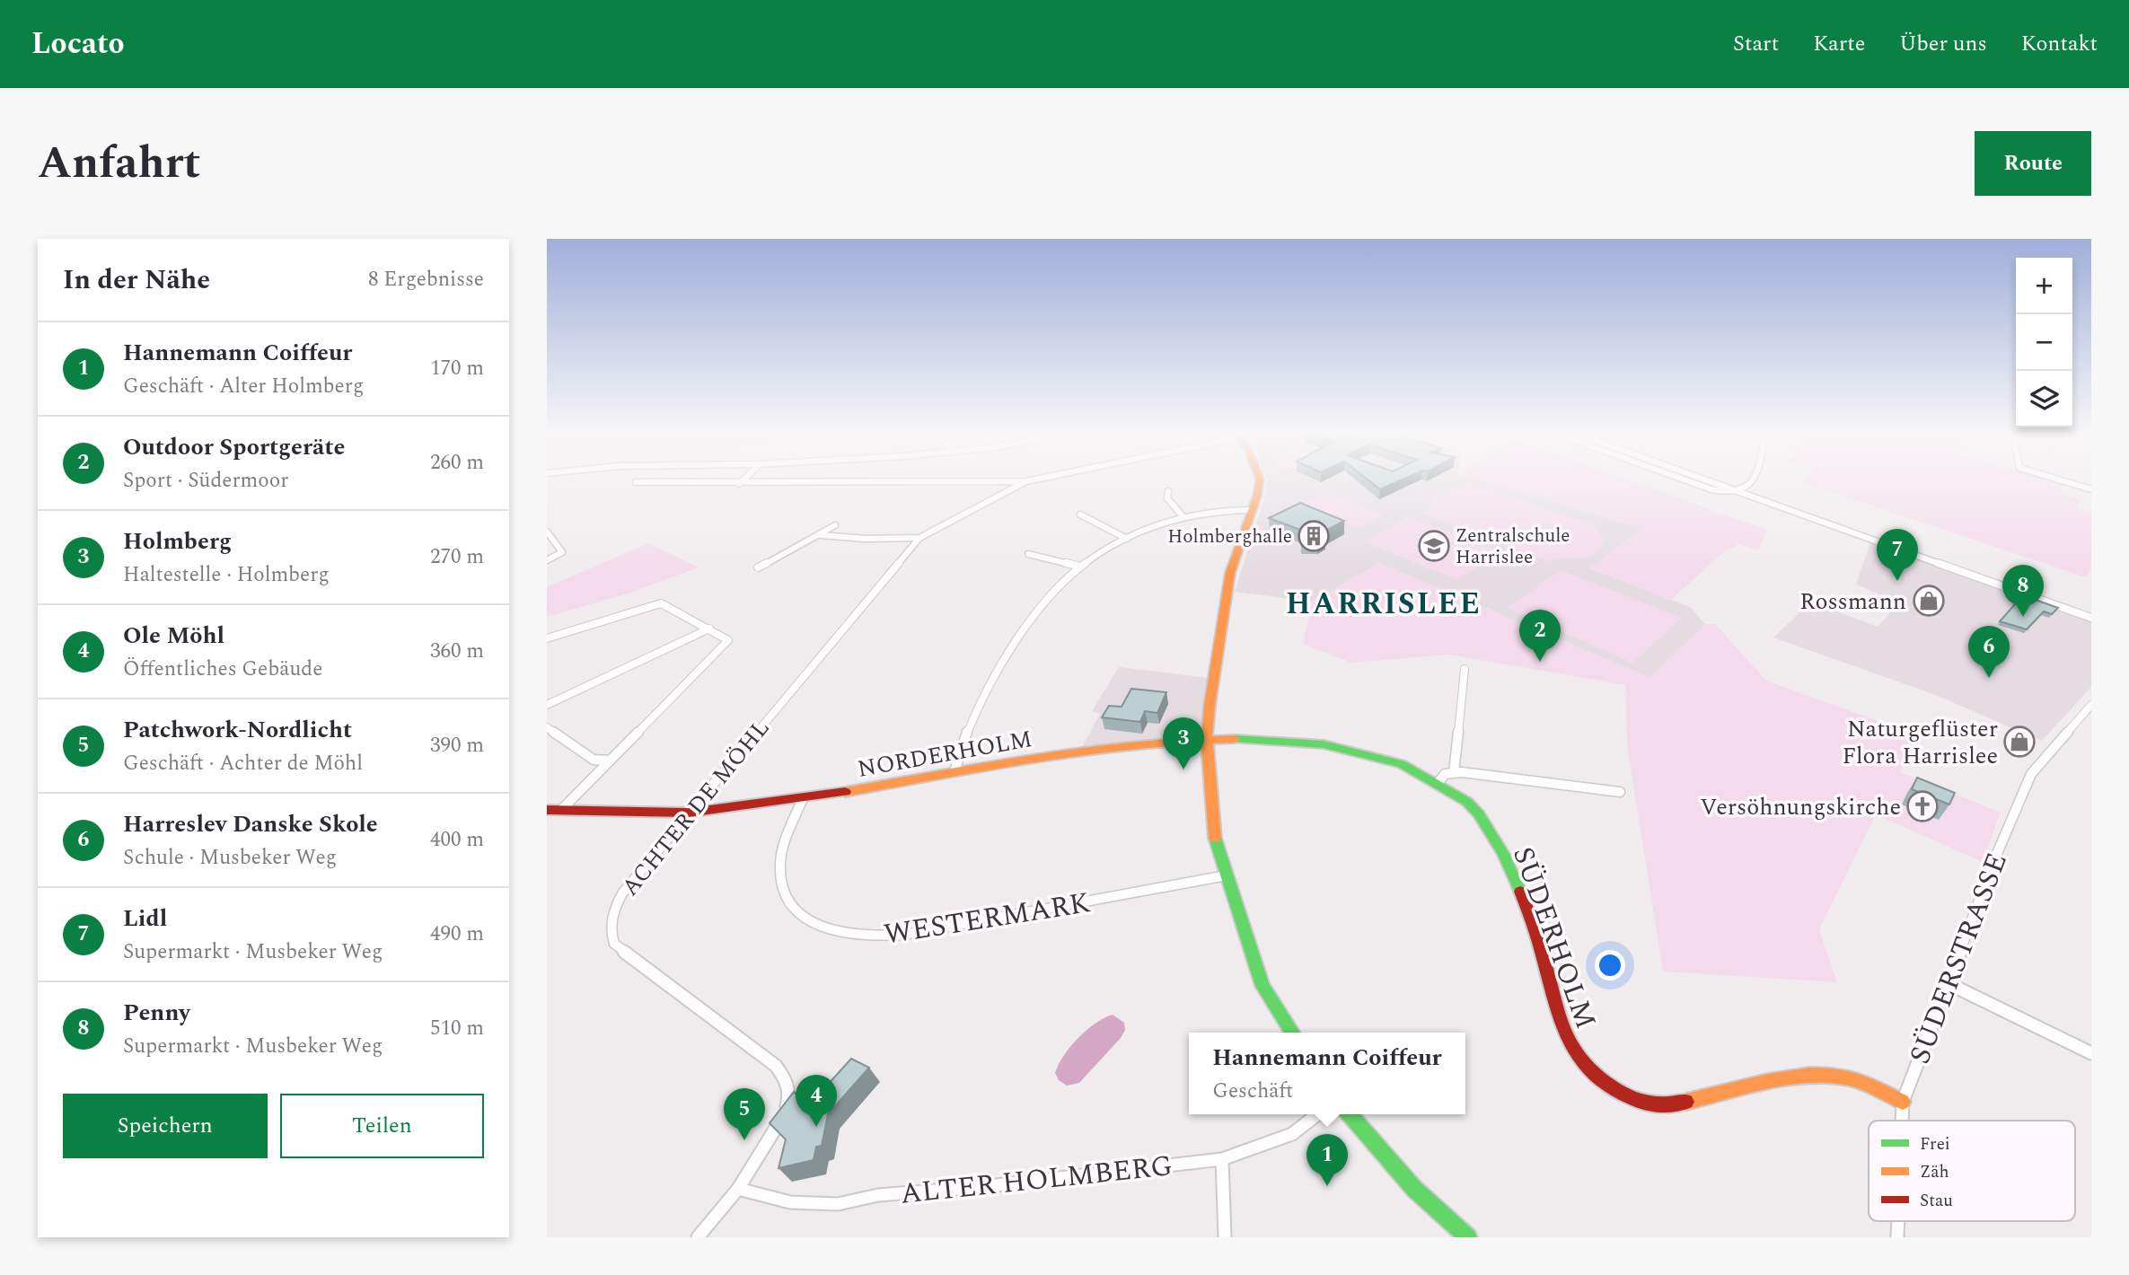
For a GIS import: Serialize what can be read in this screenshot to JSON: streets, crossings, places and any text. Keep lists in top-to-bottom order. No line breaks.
{"streets":{"street":["NORDERHOLM","ACHTER DE MÖHL","WESTERMARK","SÜDERHOLM","SÜDERSTRASSE","ALTER HOLMBERG"]},"crossings":[["NORDERHOLM","ACHTER DE MÖHL"],["NORDERHOLM","WESTERMARK"],["NORDERHOLM","SÜDERHOLM"],["ACHTER DE MÖHL","ALTER HOLMBERG"],["SÜDERHOLM","SÜDERSTRASSE"]],"districts":["HARRISLEE"],"places":{"building":["Holmberghalle"],"school or university":["Zentralschule Harrislee"],"shop":["Rossmann","Naturgeflüster Flora Harrislee"],"church":["Versöhnungskirche"]},"legend":["Frei","Zäh","Stau"],"page":{"header":"Locato","nav":["Start","Karte","Über uns","Kontakt"],"title":"Anfahrt","buttons":["Route",["Speichern","Teilen"]],"heading":["In der Nähe","8 Ergebnisse"],"map_buttons":["+","−"],"list":[{"mark":"1","name":"Hannemann Coiffeur","note":"Geschäft · Alter Holmberg","value":"170 m"},{"mark":"2","name":"Outdoor Sportgeräte","note":"Sport · Südermoor","value":"260 m"},{"mark":"3","name":"Holmberg","note":"Haltestelle · Holmberg","value":"270 m"},{"mark":"4","name":"Ole Möhl","note":"Öffentliches Gebäude","value":"360 m"},{"mark":"5","name":"Patchwork-Nordlicht","note":"Geschäft · Achter de Möhl","value":"390 m"},{"mark":"6","name":"Harreslev Danske Skole","note":"Schule · Musbeker Weg","value":"400 m"},{"mark":"7","name":"Lidl","note":"Supermarkt · Musbeker Weg","value":"490 m"},{"mark":"8","name":"Penny","note":"Supermarkt · Musbeker Weg","value":"510 m"}],"pins":["7","8","2","6","3","4","5","1"],"popup":["Hannemann Coiffeur","Geschäft"]}}
